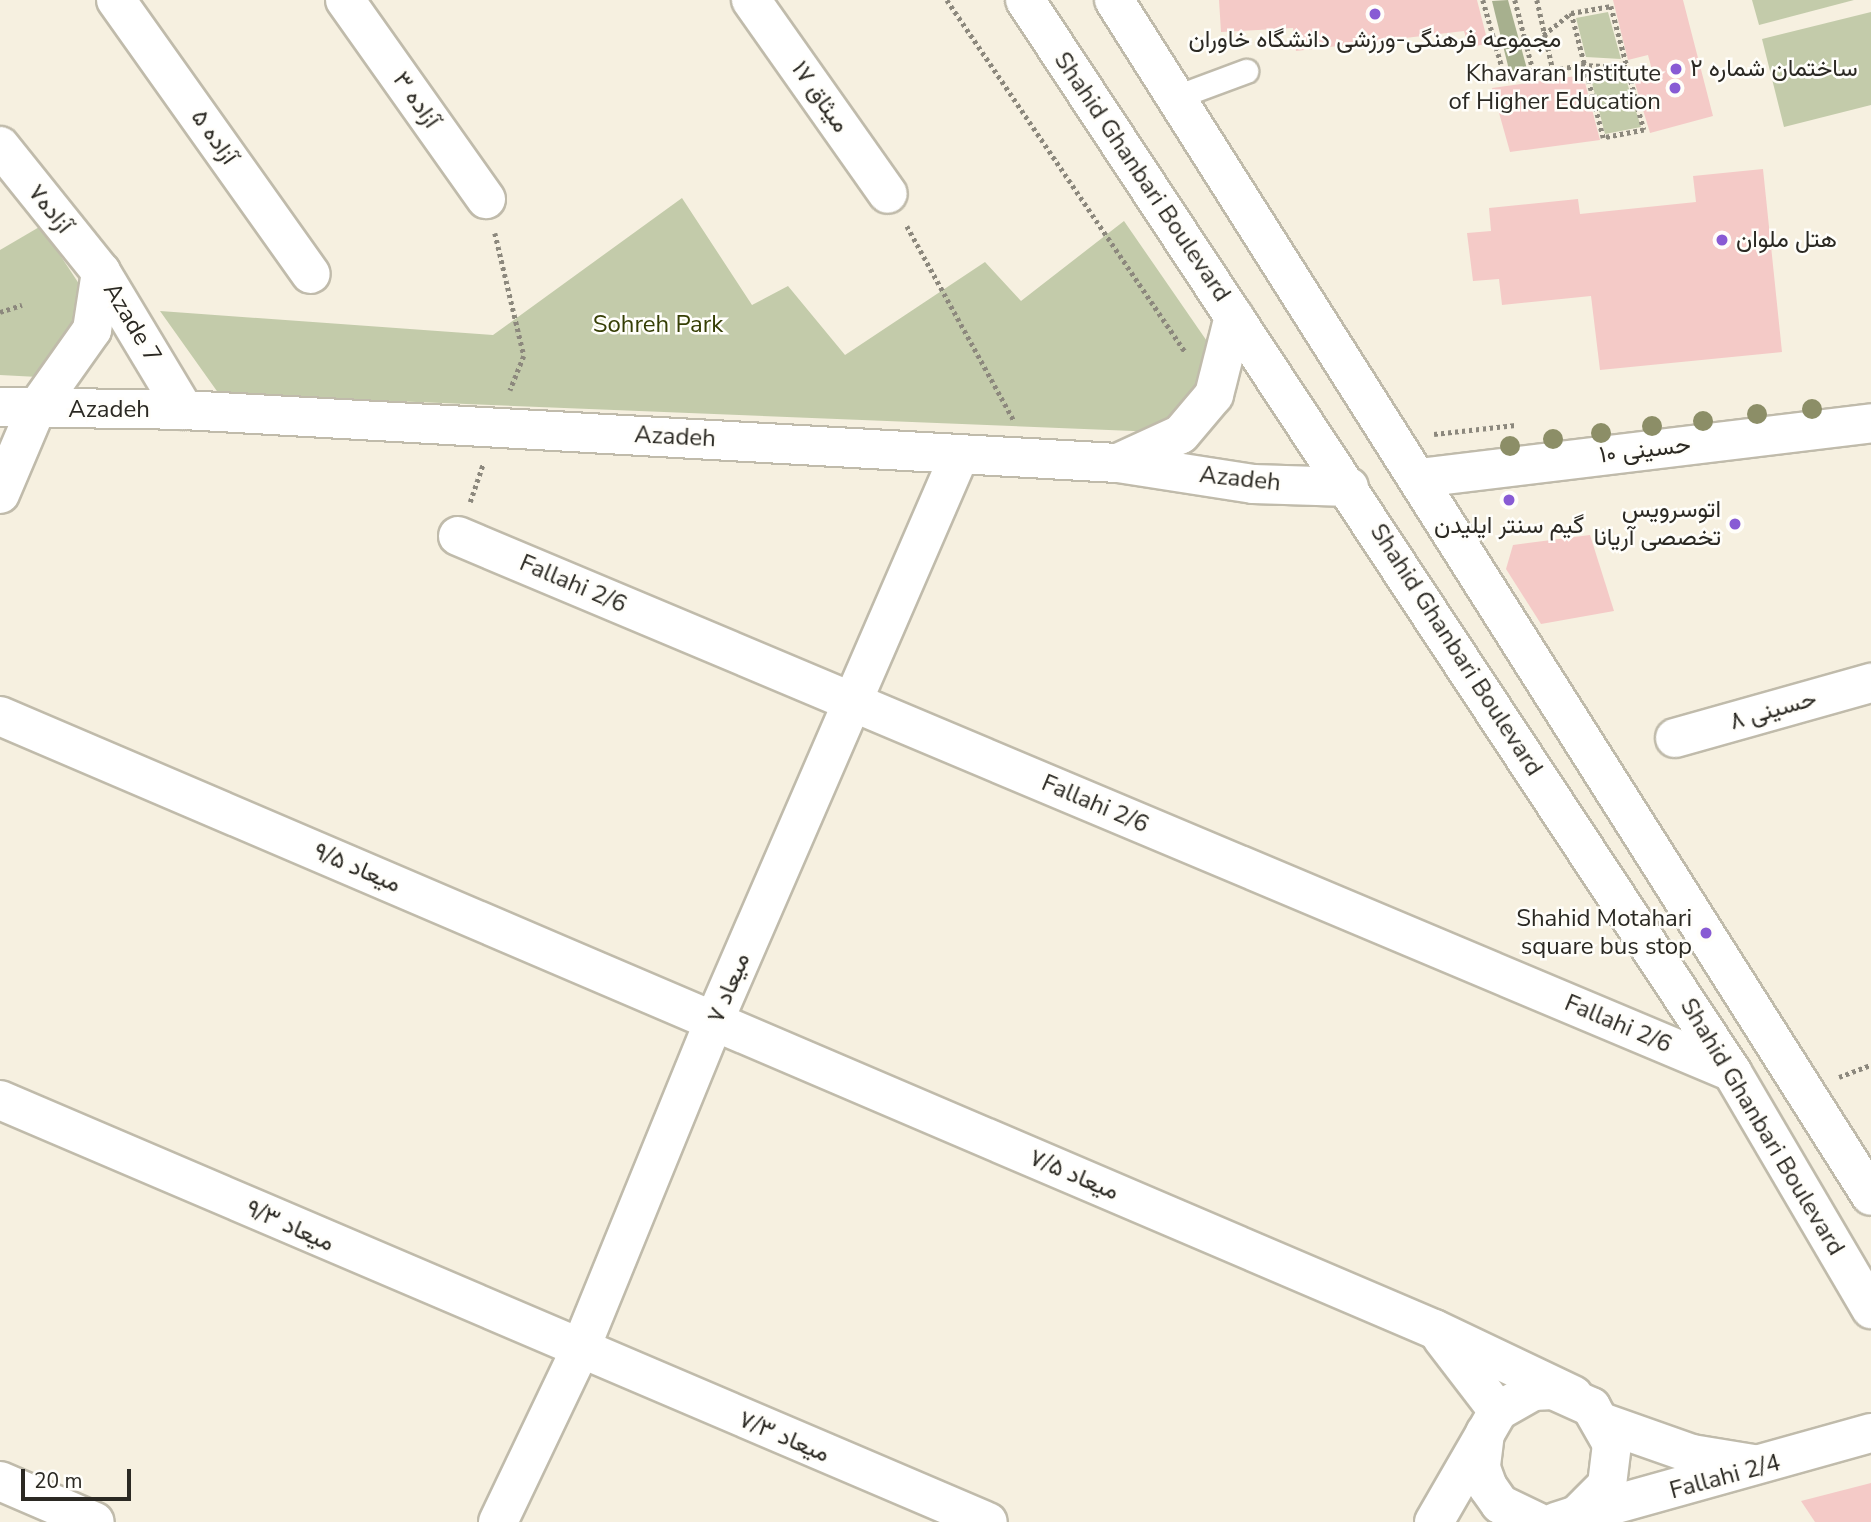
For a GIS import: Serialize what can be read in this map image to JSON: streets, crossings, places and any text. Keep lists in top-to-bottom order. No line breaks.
{"streets":{"street":["میثاق ۱۷","آزاده ۳","آزاده ۵","Shahid Ghanbari Boulevard","آزاده۷","Azade 7","Azadeh","حسینی ۱۰","Fallahi 2/6","حسینی ۸","میعاد ۹/۵","میعاد ۷","میعاد ۷/۵","میعاد ۹/۳","میعاد ۷/۳","Fallahi 2/4"]},"crossings":[["Shahid Ghanbari Boulevard","Azadeh"],["Shahid Ghanbari Boulevard","Fallahi 2/6"],["آزاده۷","Azade 7"],["Azade 7","Azadeh"],["Azadeh","میعاد ۷"],["Fallahi 2/6","میعاد ۷"],["میعاد ۹/۵","میعاد ۷"],["میعاد ۹/۵","میعاد ۷/۵"],["میعاد ۷","میعاد ۷/۵"],["میعاد ۷","میعاد ۹/۳"],["میعاد ۷","میعاد ۷/۳"],["میعاد ۹/۳","میعاد ۷/۳"]],"parks":["Sohreh Park"],"places":["مجموعه فرهنگی-ورزشی دانشگاه خاوران","ساختمان شماره ۲","Khavaran Institute of Higher Education","هتل ملوان","گیم سنتر ایلیدن","اتوسرویس تخصصی آریانا","Shahid Motahari square bus stop"],"scale_bar":"20 m"}
